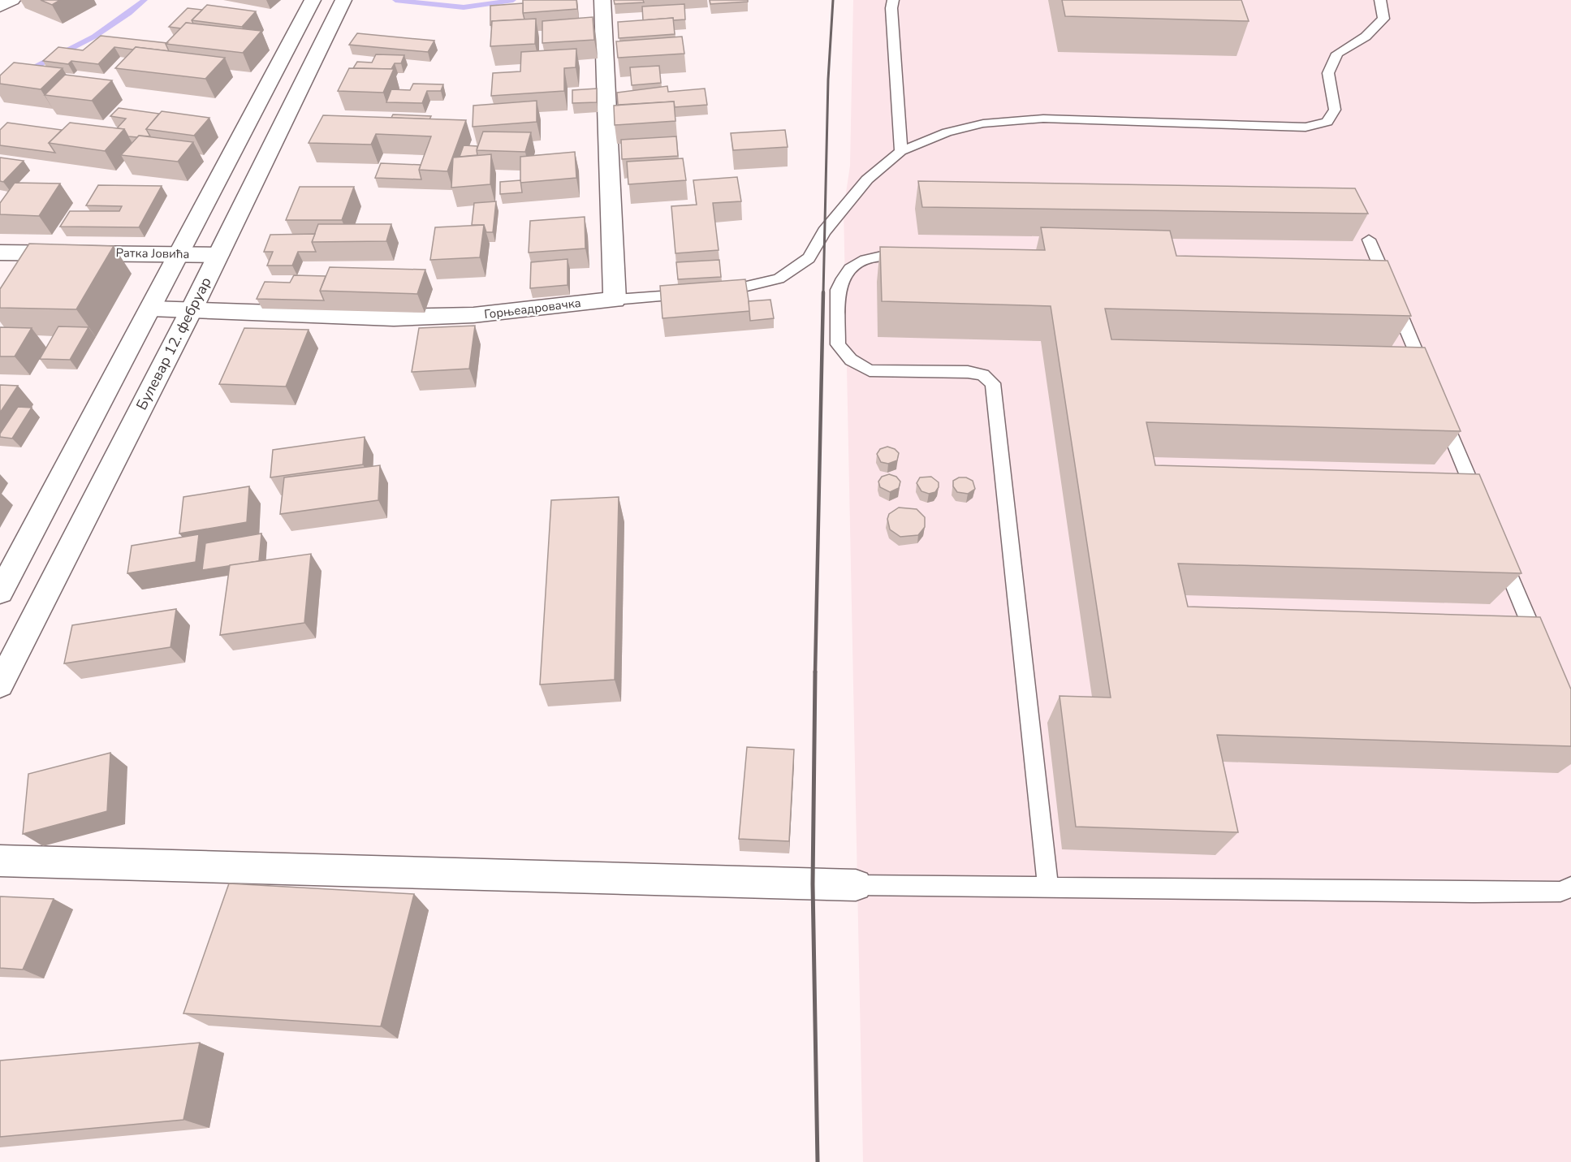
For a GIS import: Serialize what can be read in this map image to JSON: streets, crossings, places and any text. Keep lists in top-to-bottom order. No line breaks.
{"streets":{"main road":["Ратка Јовића","Горњеадровачка","Булевар 12. фебруар"]},"crossings":[["Ратка Јовића","Булевар 12. фебруар"],["Горњеадровачка","Булевар 12. фебруар"]]}
